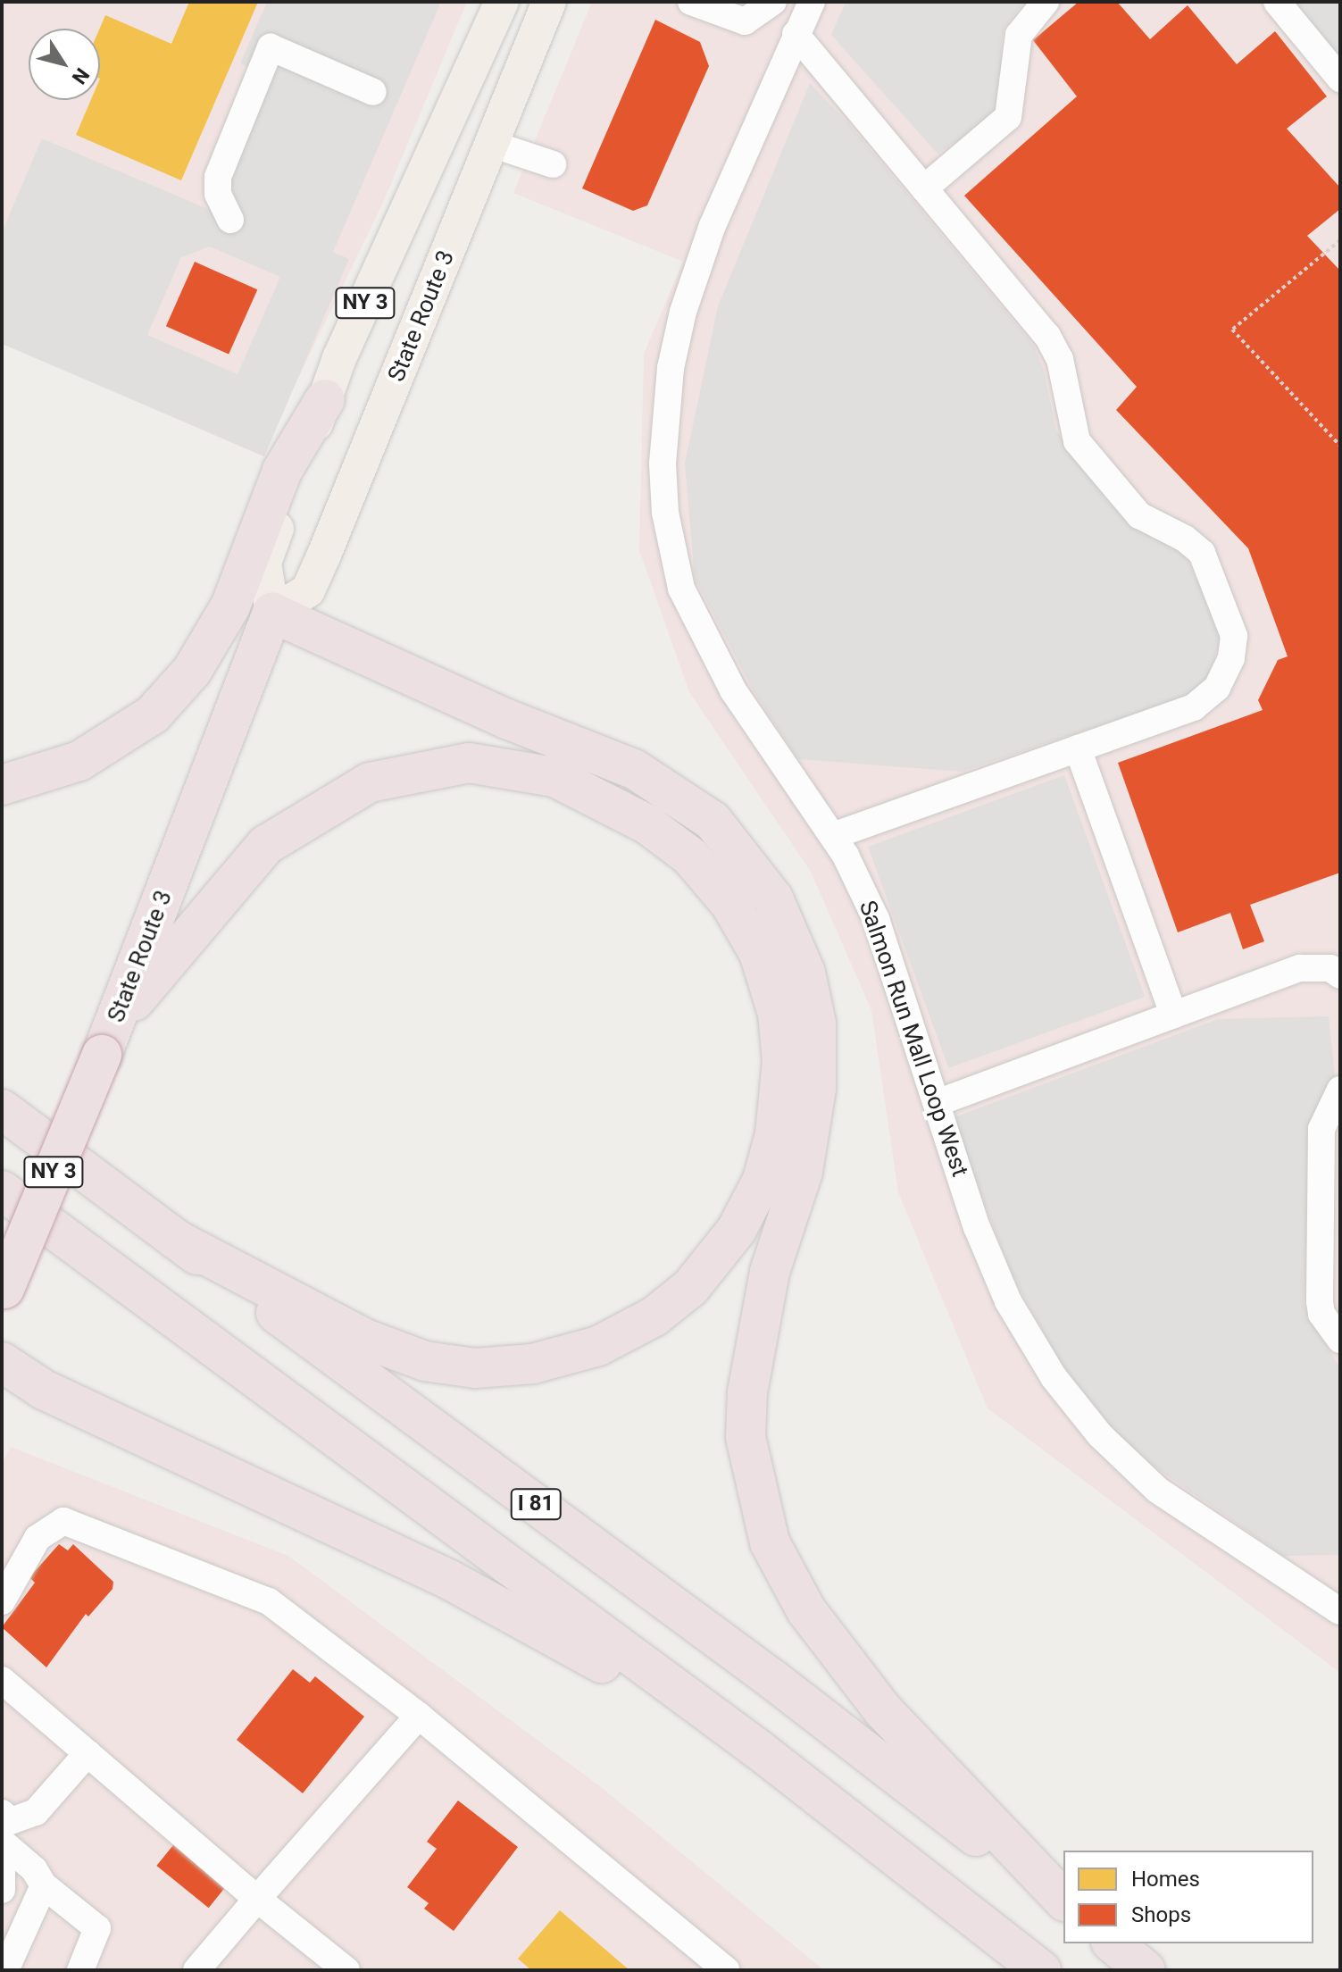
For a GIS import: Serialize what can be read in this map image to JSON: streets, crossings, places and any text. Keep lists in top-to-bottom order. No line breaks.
{"streets":{"highway":["NY 3","State Route 3","I 81"],"lane":["Salmon Run Mall Loop West"]},"crossings":[["NY 3","State Route 3"]],"legend":["Homes","Shops"],"north":"bottom right"}
